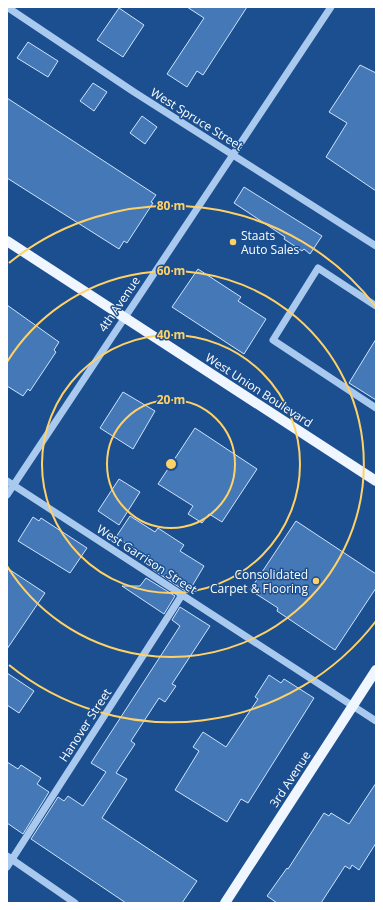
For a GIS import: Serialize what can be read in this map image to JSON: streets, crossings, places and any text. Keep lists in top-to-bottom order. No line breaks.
{"streets":{"main road":["West Union Boulevard","3rd Avenue"],"street":["West Spruce Street","4th Avenue","West Garrison Street","Hanover Street"]},"crossings":[["West Spruce Street","4th Avenue"],["4th Avenue","West Union Boulevard"],["4th Avenue","West Garrison Street"],["West Garrison Street","Hanover Street"],["West Garrison Street","3rd Avenue"]],"places":["Staats Auto Sales","Consolidated Carpet & Flooring"],"rings":["80 m","60 m","40 m","20 m"]}
